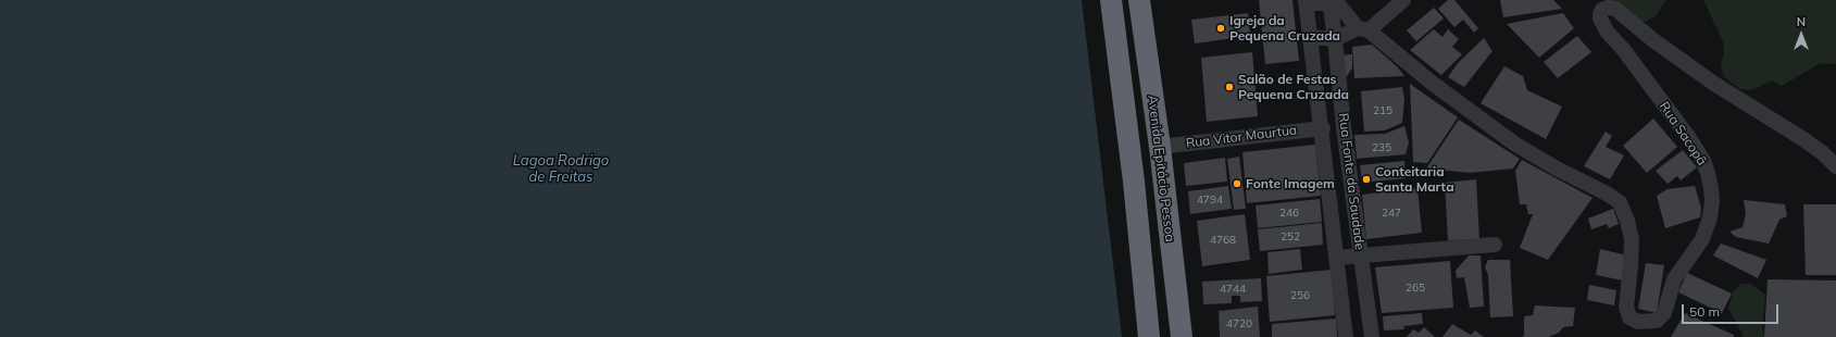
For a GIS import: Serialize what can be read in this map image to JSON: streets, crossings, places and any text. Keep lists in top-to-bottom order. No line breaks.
{"streets":{"highway":["Avenida Epitácio Pessoa"],"street":["Rua Sacopã","Rua Vitor Maurtua","Rua Fonte da Saudade"]},"crossings":[["Rua Sacopã","Rua Fonte da Saudade"],["Rua Vitor Maurtua","Avenida Epitácio Pessoa"],["Rua Vitor Maurtua","Rua Fonte da Saudade"]],"water":["Lagoa Rodrigo de Freitas"],"places":["Igreja da Pequena Cruzada","Salão de Festas Pequena Cruzada","Conteitaria Santa Marta","Fonte Imagem"],"house_numbers":["215","235","4794","246","247","252","4768","265","4744","256","4720"],"scale_bar":"50 m","north":"top"}
